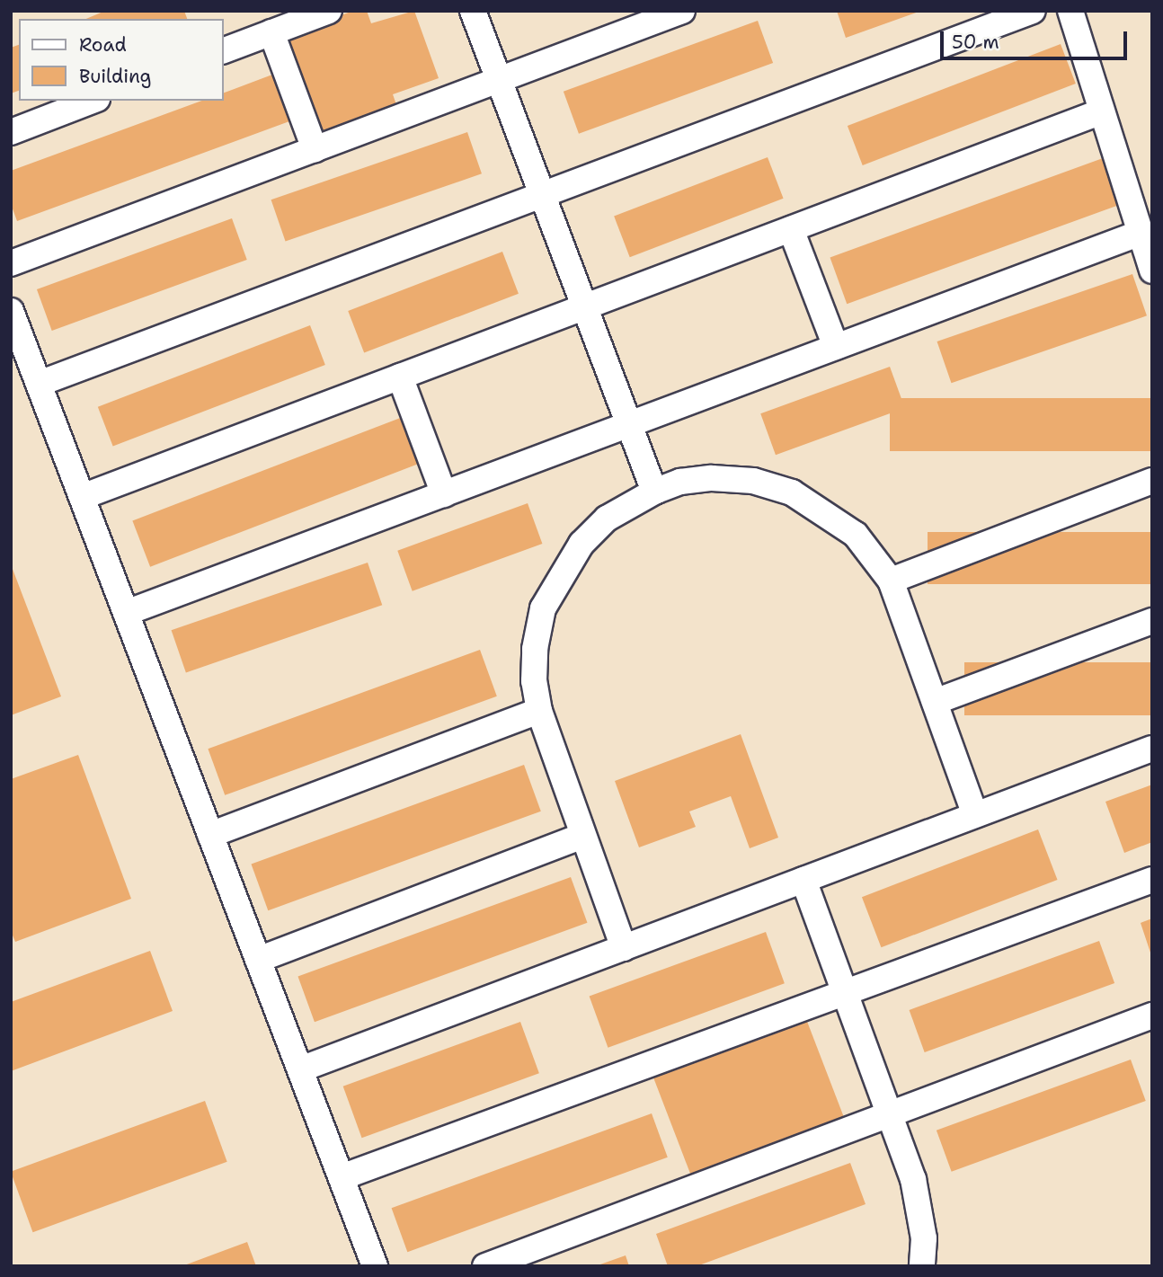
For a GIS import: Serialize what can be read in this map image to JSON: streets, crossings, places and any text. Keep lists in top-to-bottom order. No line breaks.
{"legend":["Road","Building"],"scale_bar":"50 m"}
